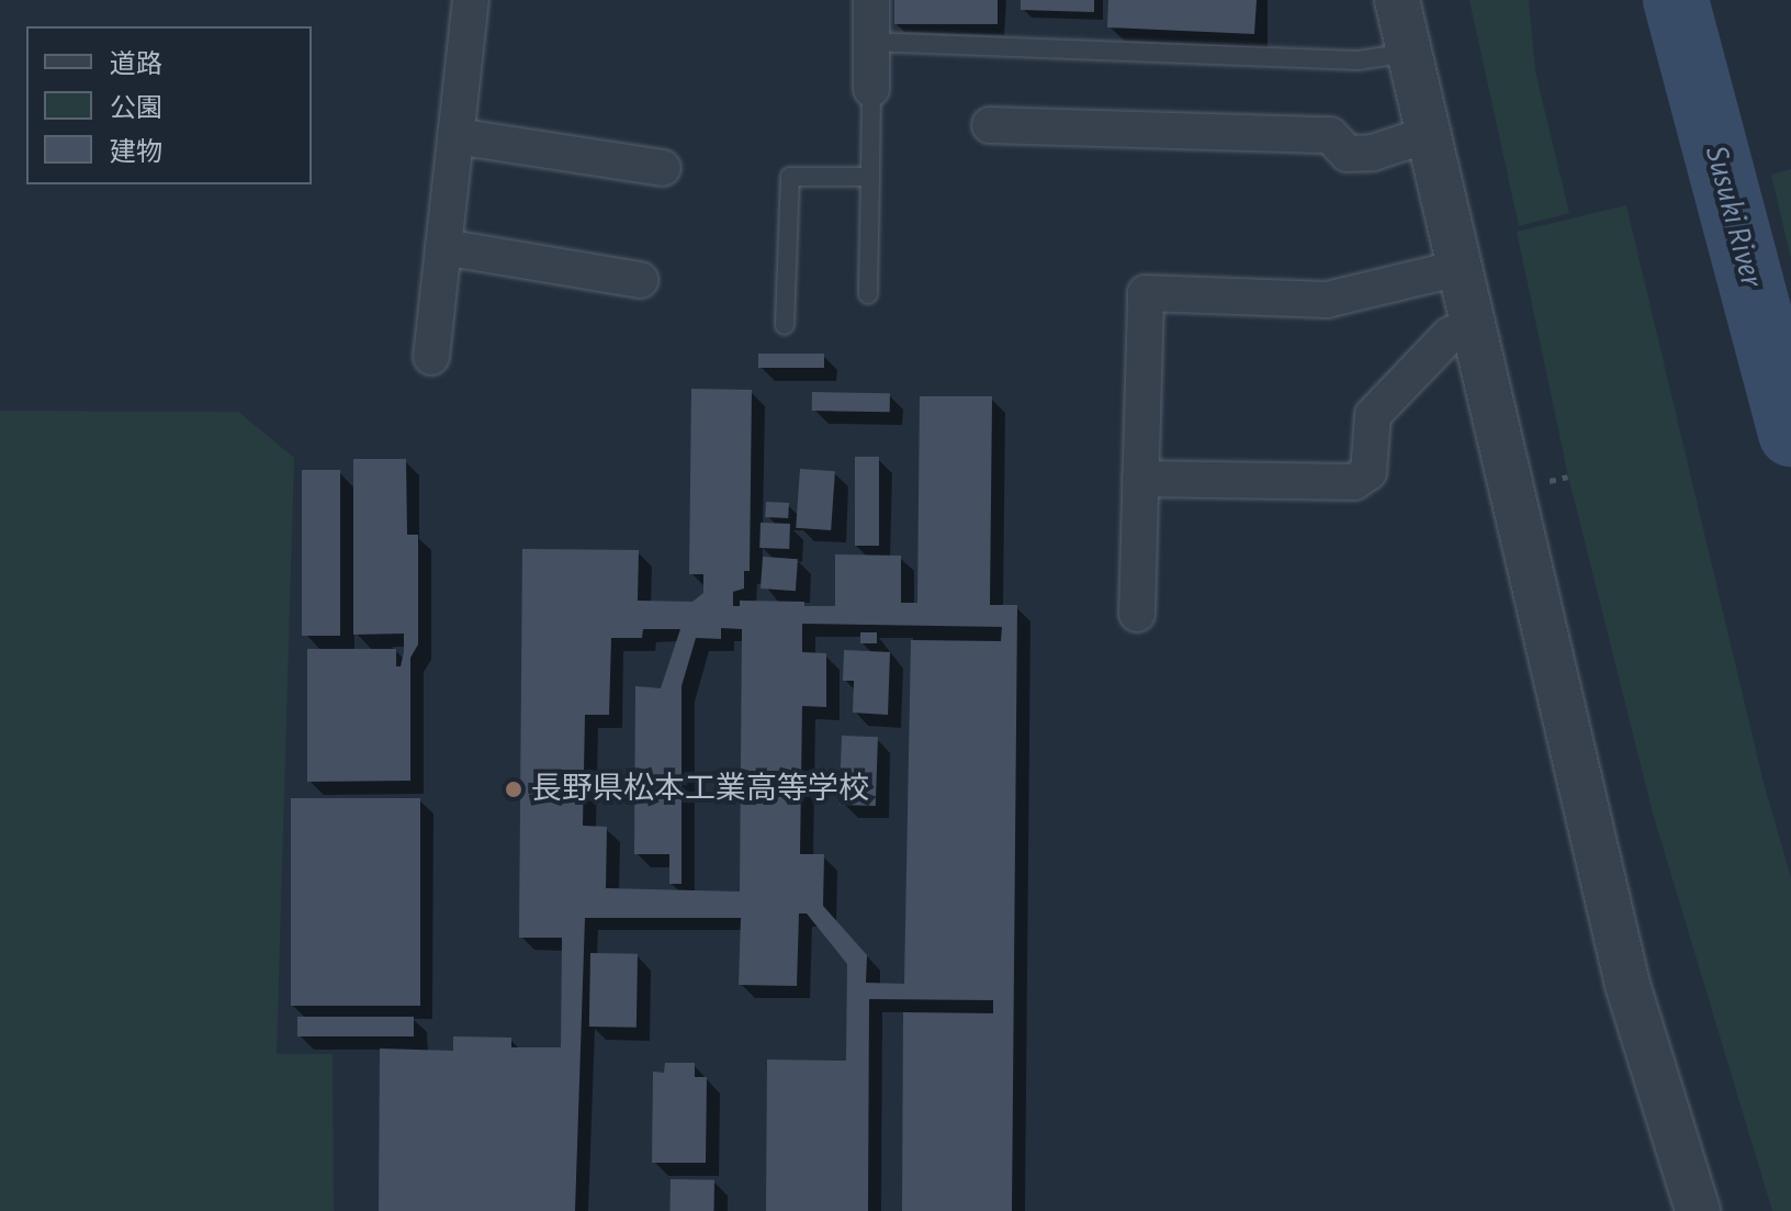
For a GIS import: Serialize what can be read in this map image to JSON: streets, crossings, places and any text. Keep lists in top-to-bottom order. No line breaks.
{"water":["Susuki River"],"places":["長野県松本工業高等学校"],"legend":["道路","公園","建物"]}
